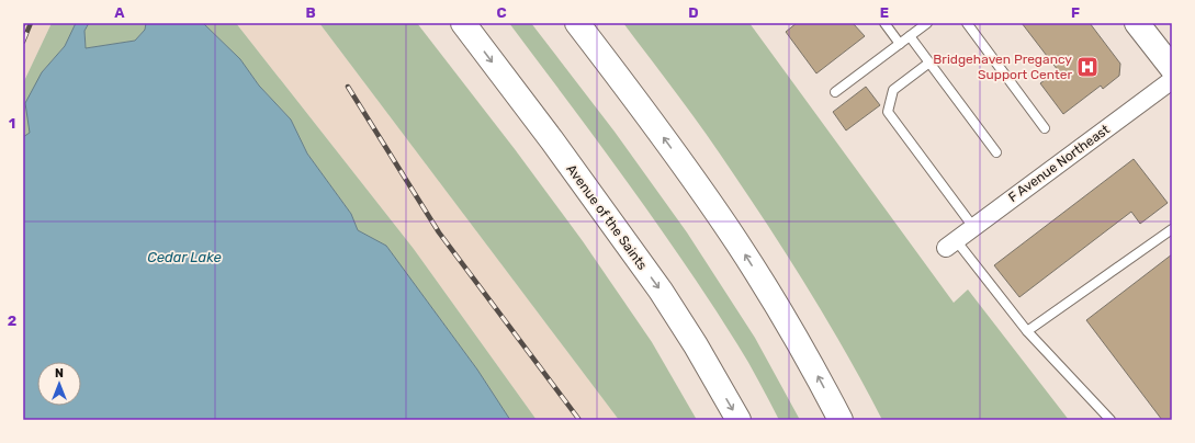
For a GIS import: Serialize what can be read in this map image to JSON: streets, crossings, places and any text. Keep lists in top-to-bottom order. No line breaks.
{"streets":{"main road":["Avenue of the Saints"],"street":["F Avenue Northeast"]},"water":["Cedar Lake"],"places":{"hospital":["Bridgehaven Pregancy Support Center"]},"north":"top","grid":{"columns":["A","B","C","D","E","F"],"rows":["1","2"]}}
